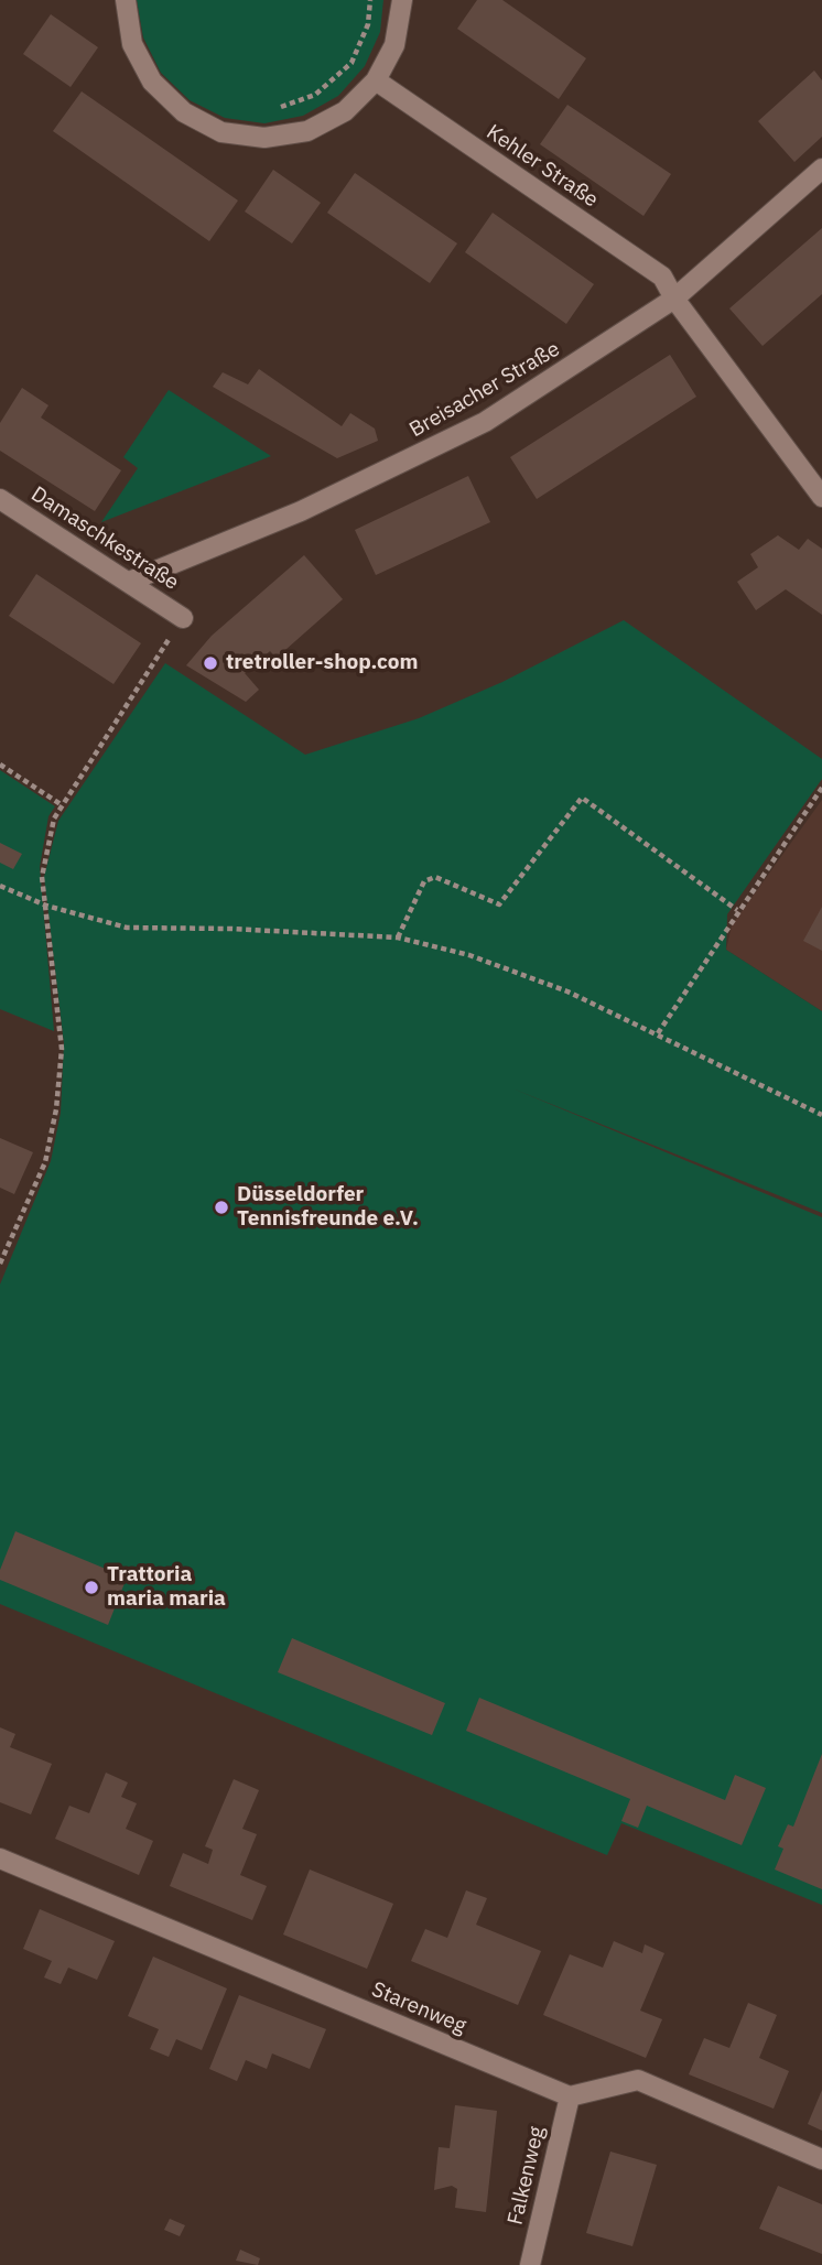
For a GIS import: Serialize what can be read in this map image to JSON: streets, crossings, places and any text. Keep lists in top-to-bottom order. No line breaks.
{"streets":{"street":["Kehler Straße","Breisacher Straße","Damaschkestraße","Starenweg","Falkenweg"]},"crossings":[["Kehler Straße","Breisacher Straße"],["Breisacher Straße","Damaschkestraße"],["Starenweg","Falkenweg"]],"places":["tretroller-shop.com","Düsseldorfer Tennisfreunde e.V.","Trattoria maria maria"]}
